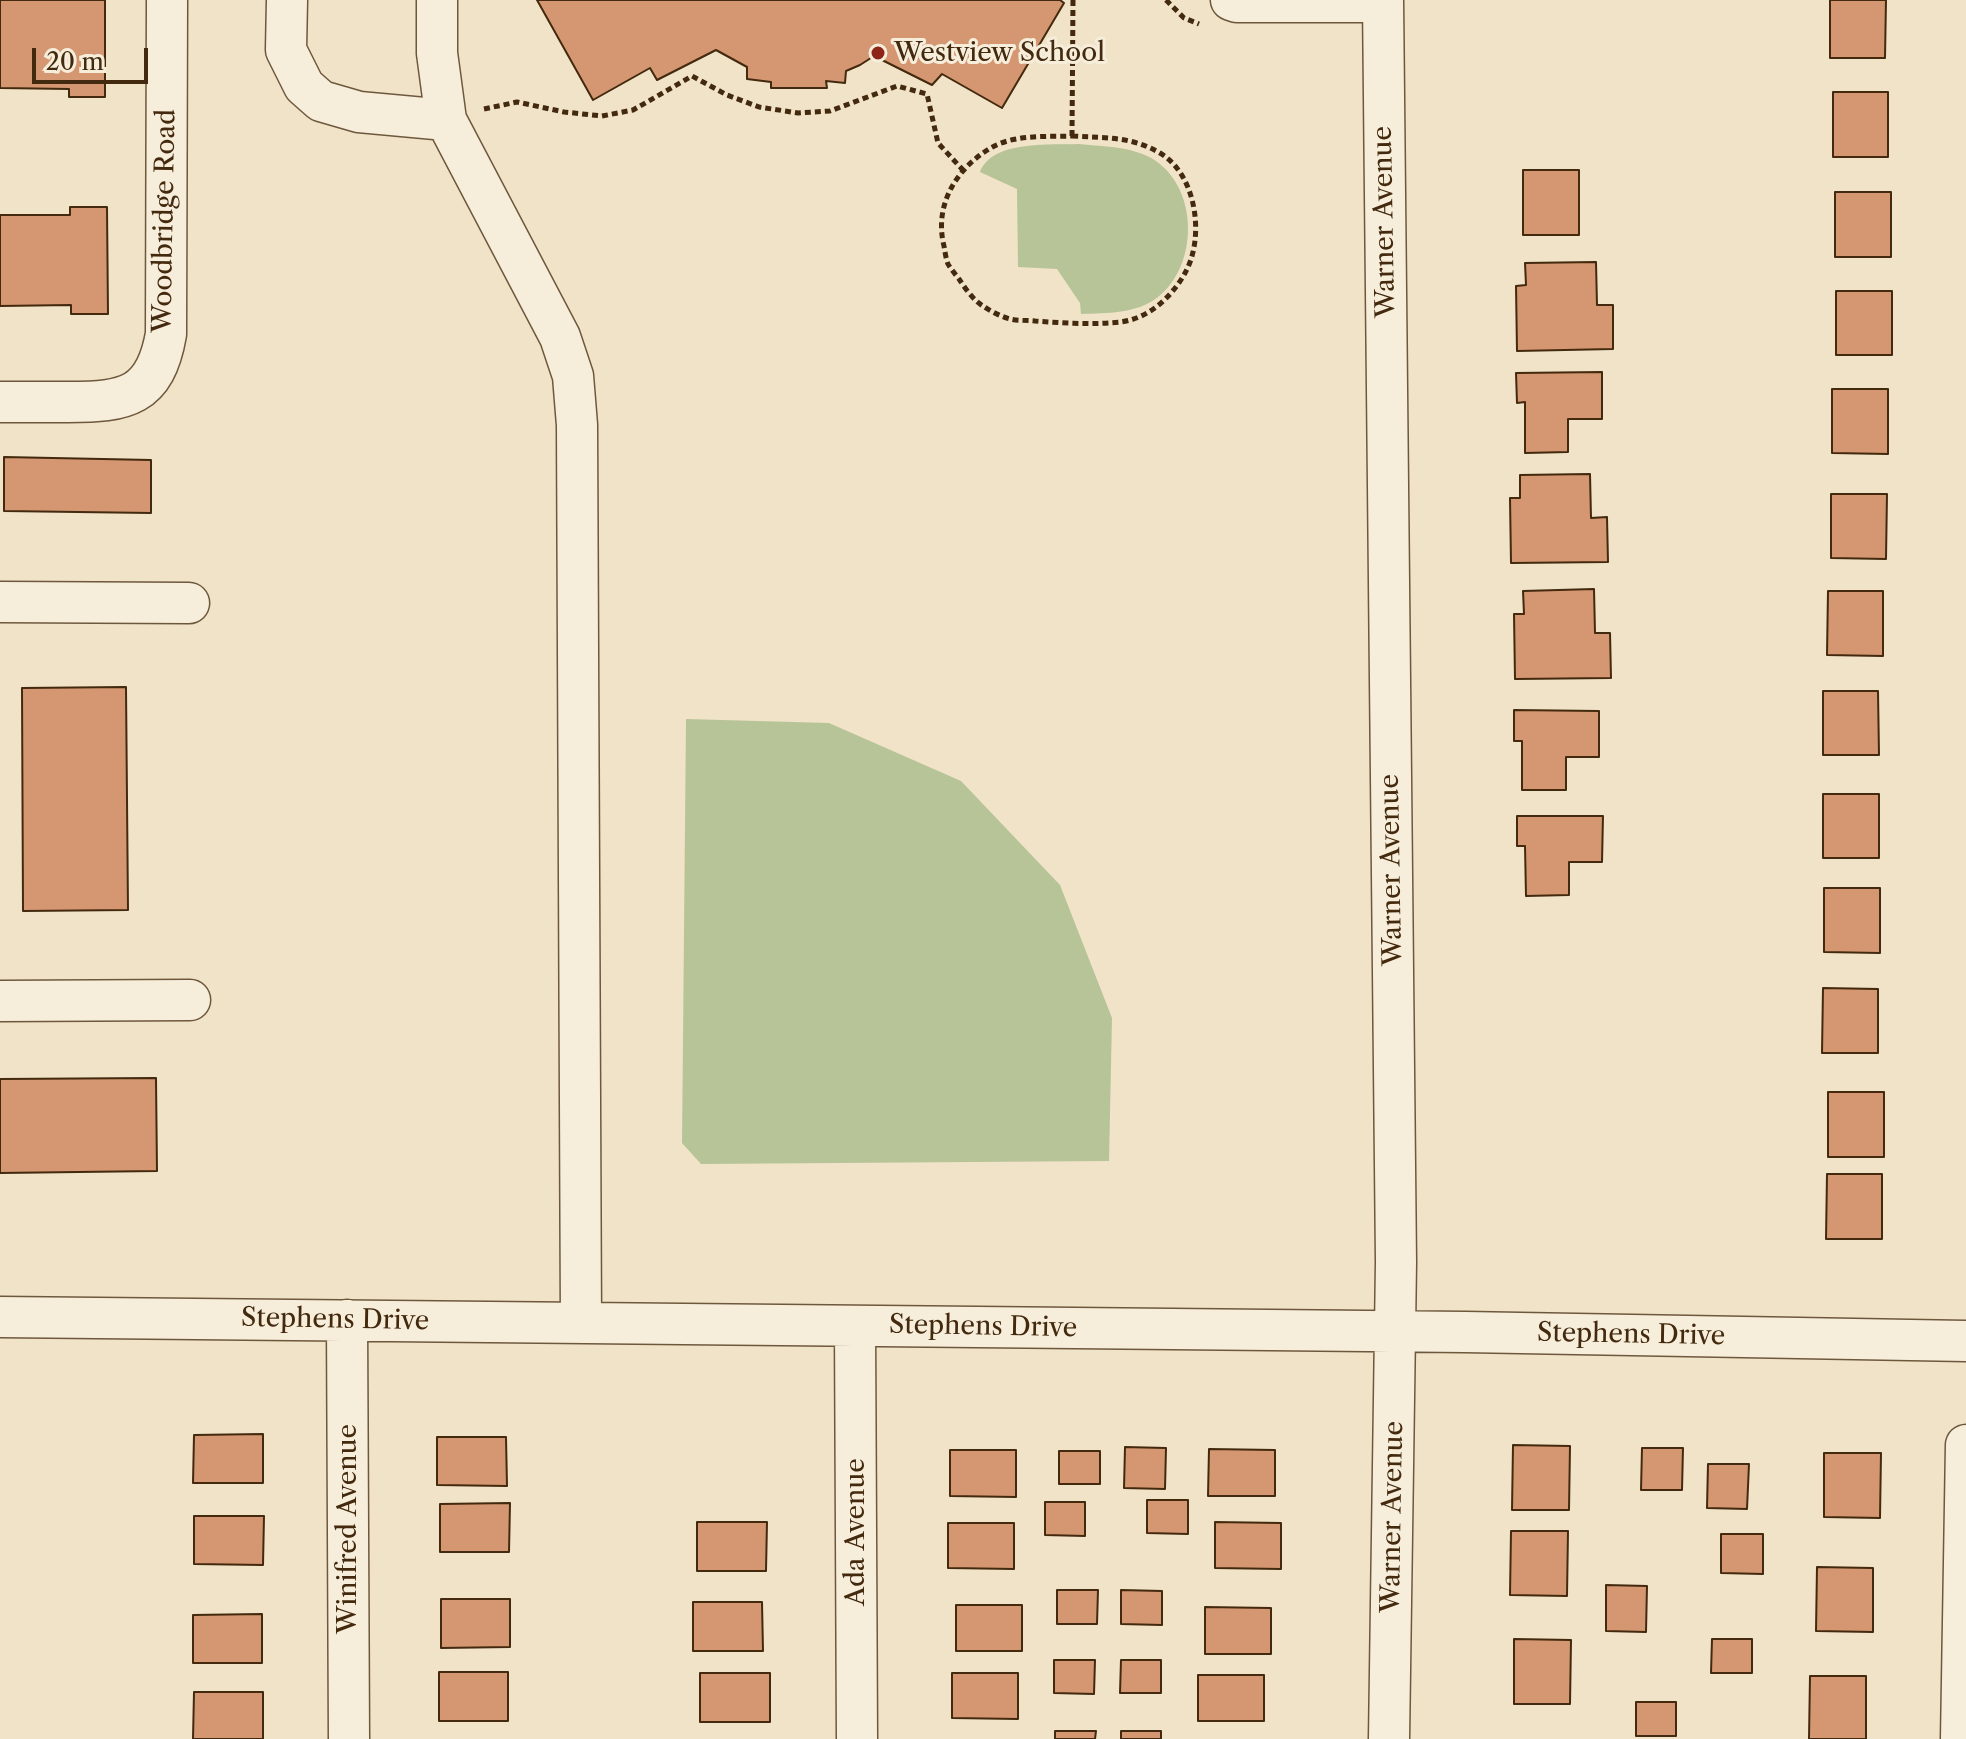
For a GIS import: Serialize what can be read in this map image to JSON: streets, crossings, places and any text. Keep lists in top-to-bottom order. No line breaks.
{"streets":{"street":["Woodbridge Road","Warner Avenue","Stephens Drive","Winifred Avenue","Ada Avenue"]},"crossings":[["Warner Avenue","Stephens Drive"],["Stephens Drive","Winifred Avenue"],["Stephens Drive","Ada Avenue"]],"places":["Westview School"],"scale_bar":"20 m"}
